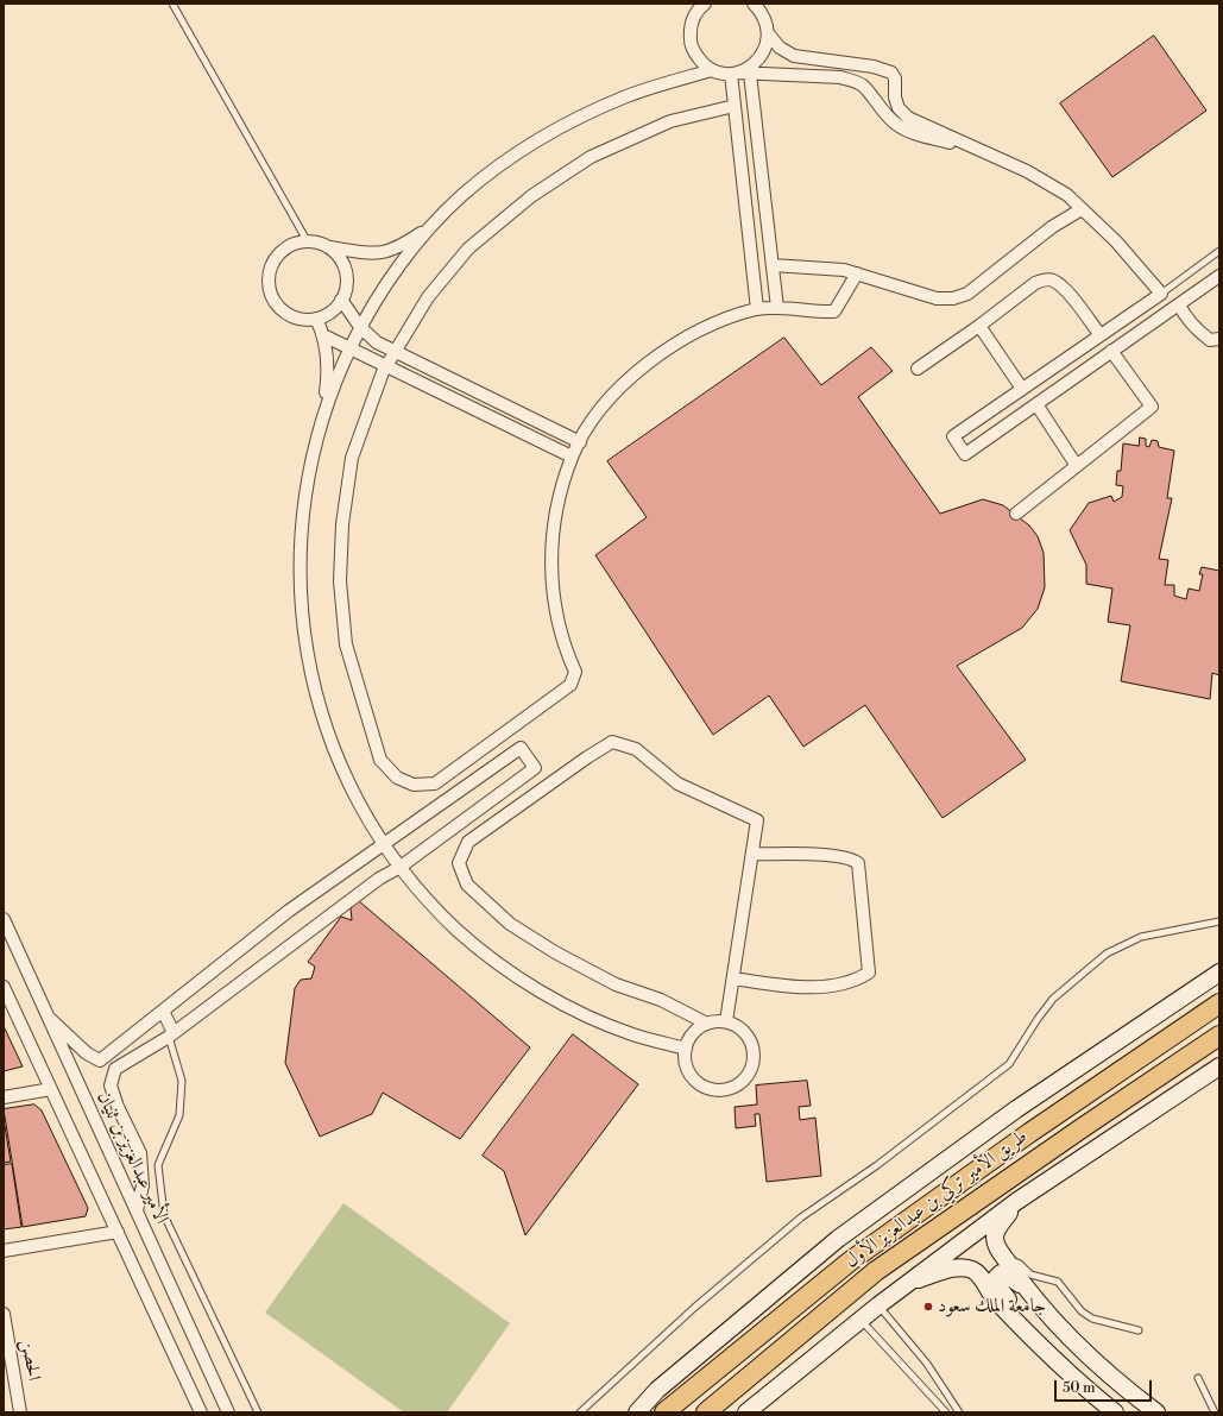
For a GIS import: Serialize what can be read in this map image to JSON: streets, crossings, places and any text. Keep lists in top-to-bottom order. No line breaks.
{"streets":{"main road":["طريق الأمير تركي بن عبدالعزيز الأول"],"street":["الأمير عبدالعزيز بن ثنيان","الحصن"]},"places":["جامعة الملك سعود"],"scale_bar":"50 m"}
